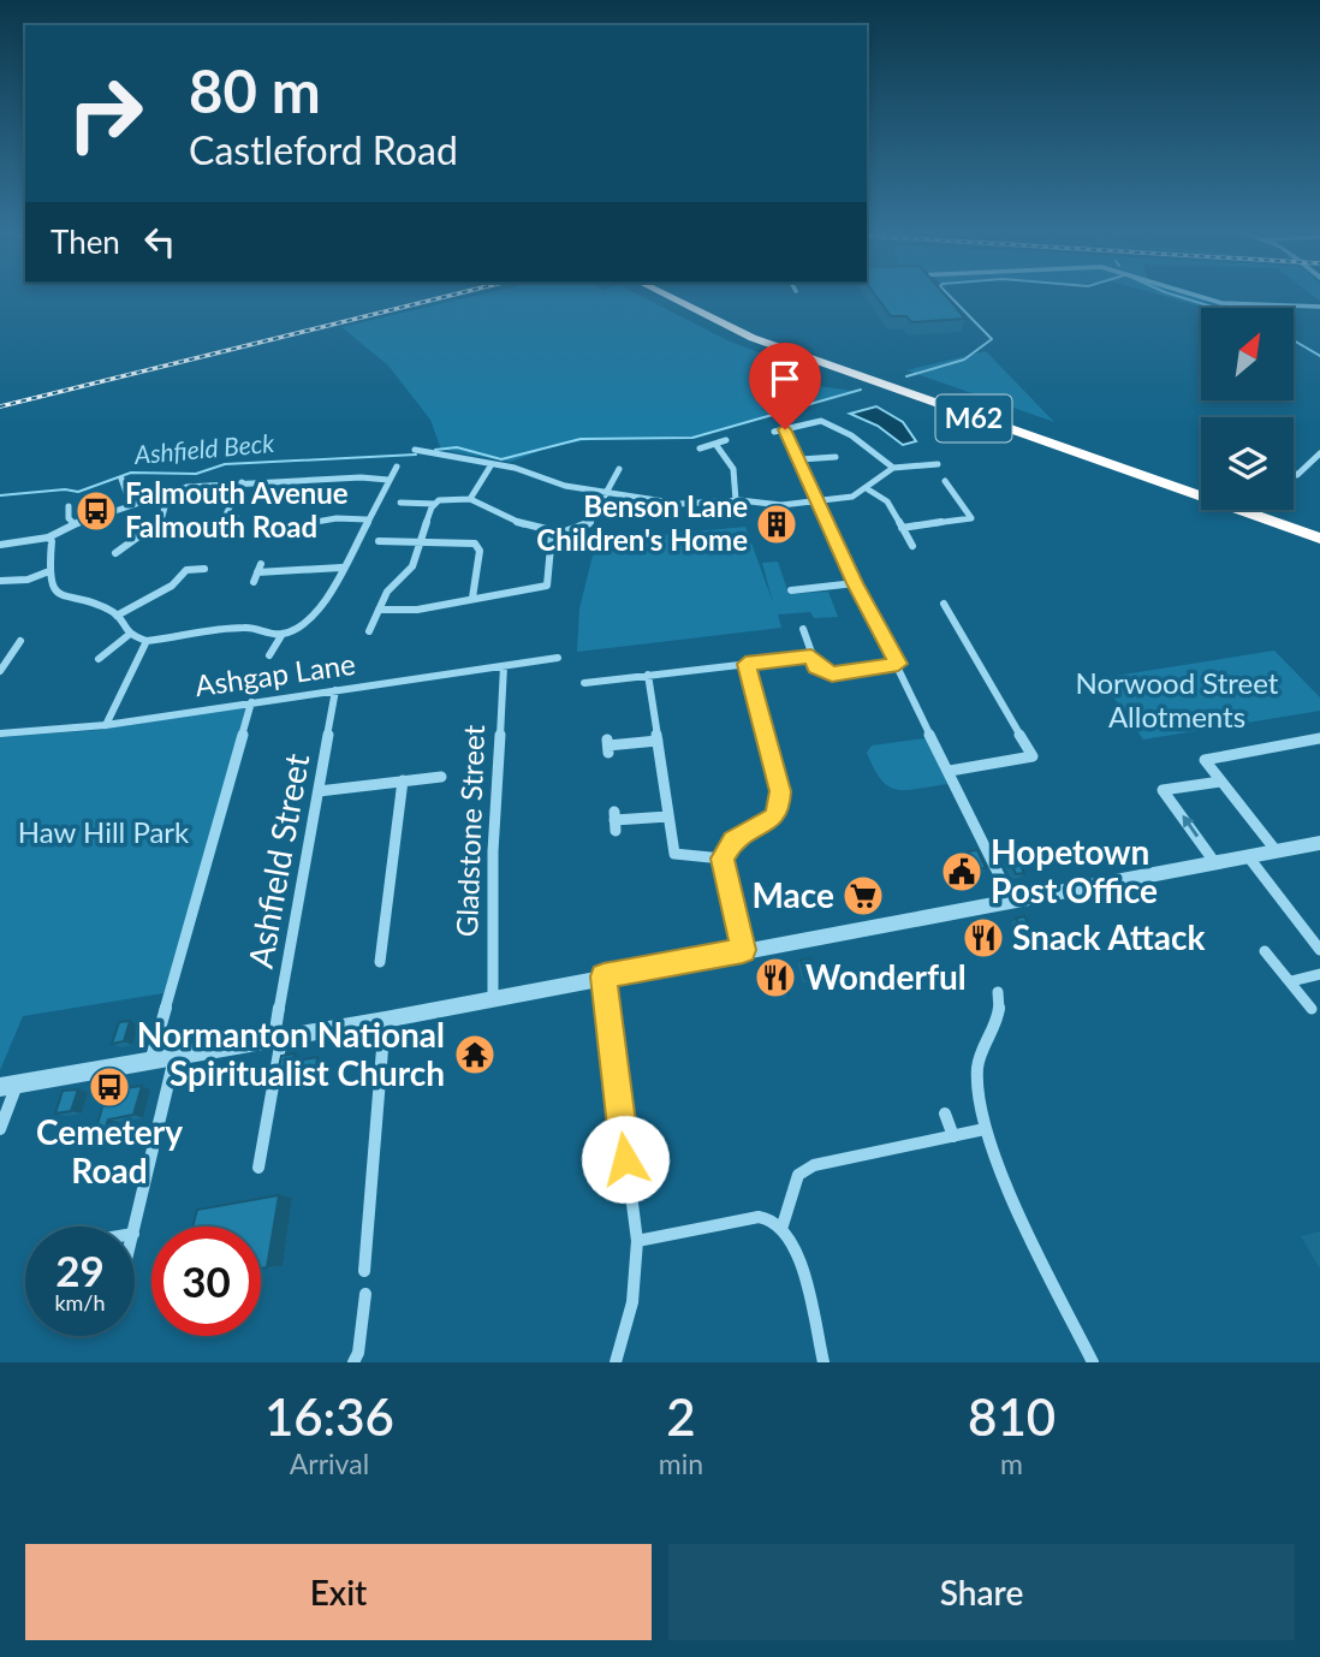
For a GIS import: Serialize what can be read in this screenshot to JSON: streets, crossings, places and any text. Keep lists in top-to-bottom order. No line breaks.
{"streets":{"highway":["M62"],"street":["Ashgap Lane","Gladstone Street","Ashfield Street"]},"crossings":[["Ashgap Lane","Gladstone Street"],["Ashgap Lane","Ashfield Street"]],"water":["Ashfield Beck"],"parks":["Norwood Street Allotments","Haw Hill Park"],"places":{"bus stop":["Falmouth Avenue Falmouth Road","Cemetery Road"],"building":["Benson Lane Children's Home"],"public building":["Hopetown Post Office"],"supermarket":["Mace"],"restaurant":["Snack Attack","Wonderful"],"temple":["Normanton National Spiritualist Church"]},"north":"top right","page":{"turn":["80 m","Castleford Road"],"then":"Then","speed":"29 km/h","limit":"30","eta":["16:36","Arrival","2","min","810","m"],"buttons":["Exit","Share"]}}
